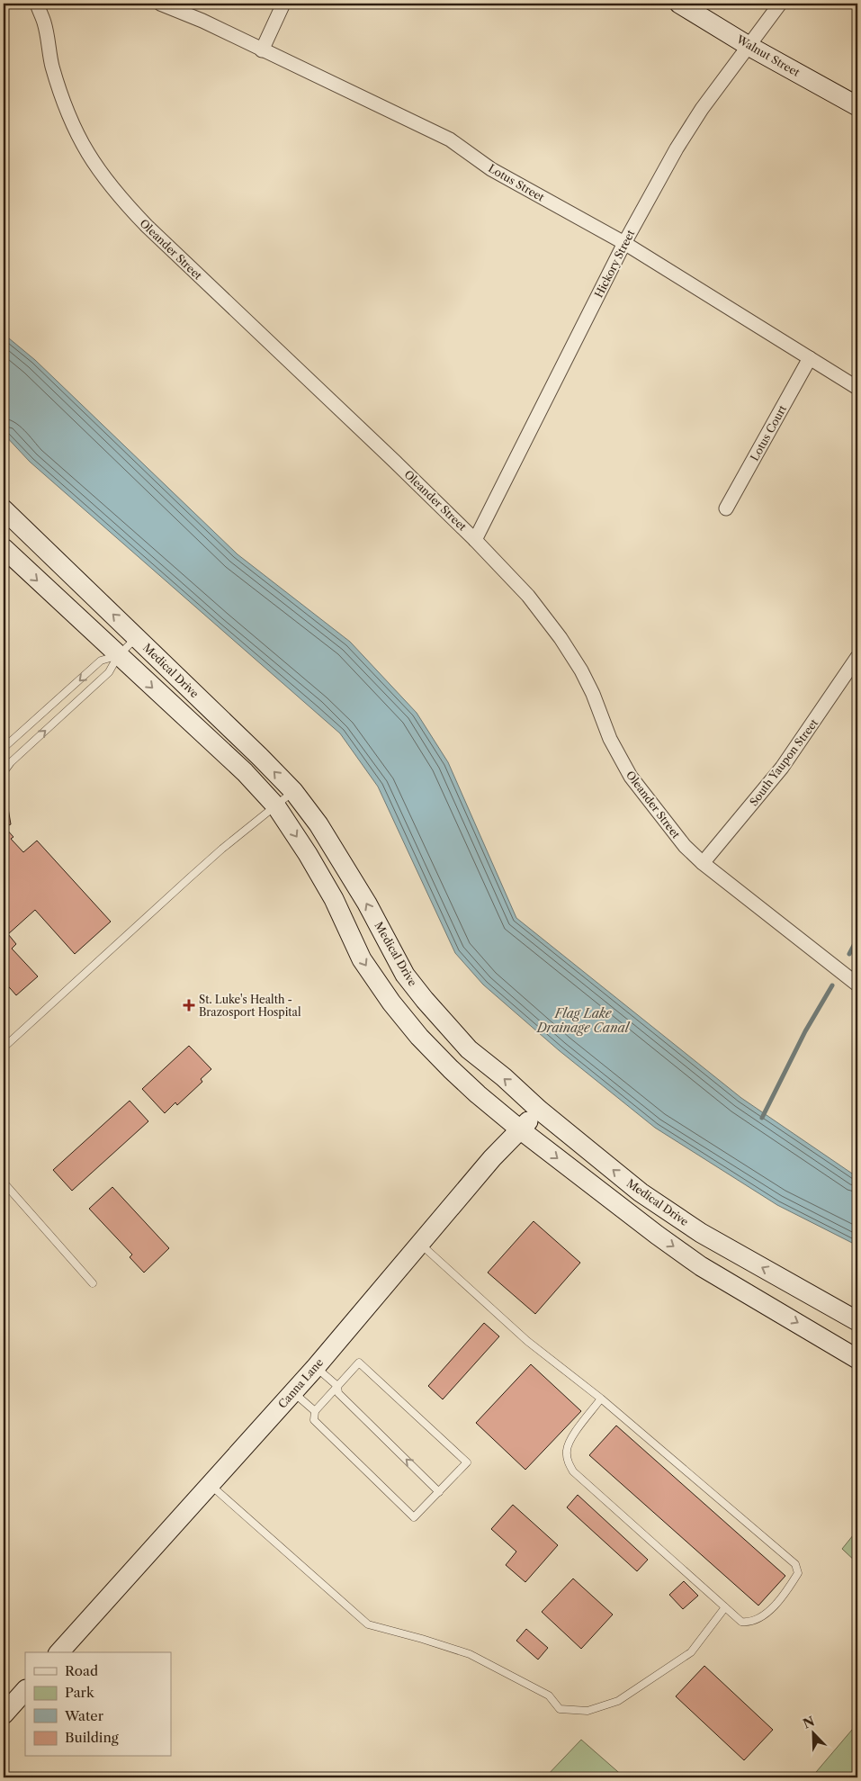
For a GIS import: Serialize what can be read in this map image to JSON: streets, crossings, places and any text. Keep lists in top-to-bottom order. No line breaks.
{"streets":{"street":["Walnut Street","Lotus Street","Oleander Street","Hickory Street","Lotus Court","Medical Drive","South Yaupon Street","Canna Lane"]},"crossings":[["Walnut Street","Hickory Street"],["Lotus Street","Hickory Street"],["Lotus Street","Lotus Court"],["Oleander Street","Hickory Street"],["Oleander Street","South Yaupon Street"],["Medical Drive","Canna Lane"]],"water":["Flag Lake Drainage Canal"],"places":{"health":["St. Luke's Health - Brazosport Hospital"]},"legend":["Road","Park","Water","Building"],"north":"top left"}
